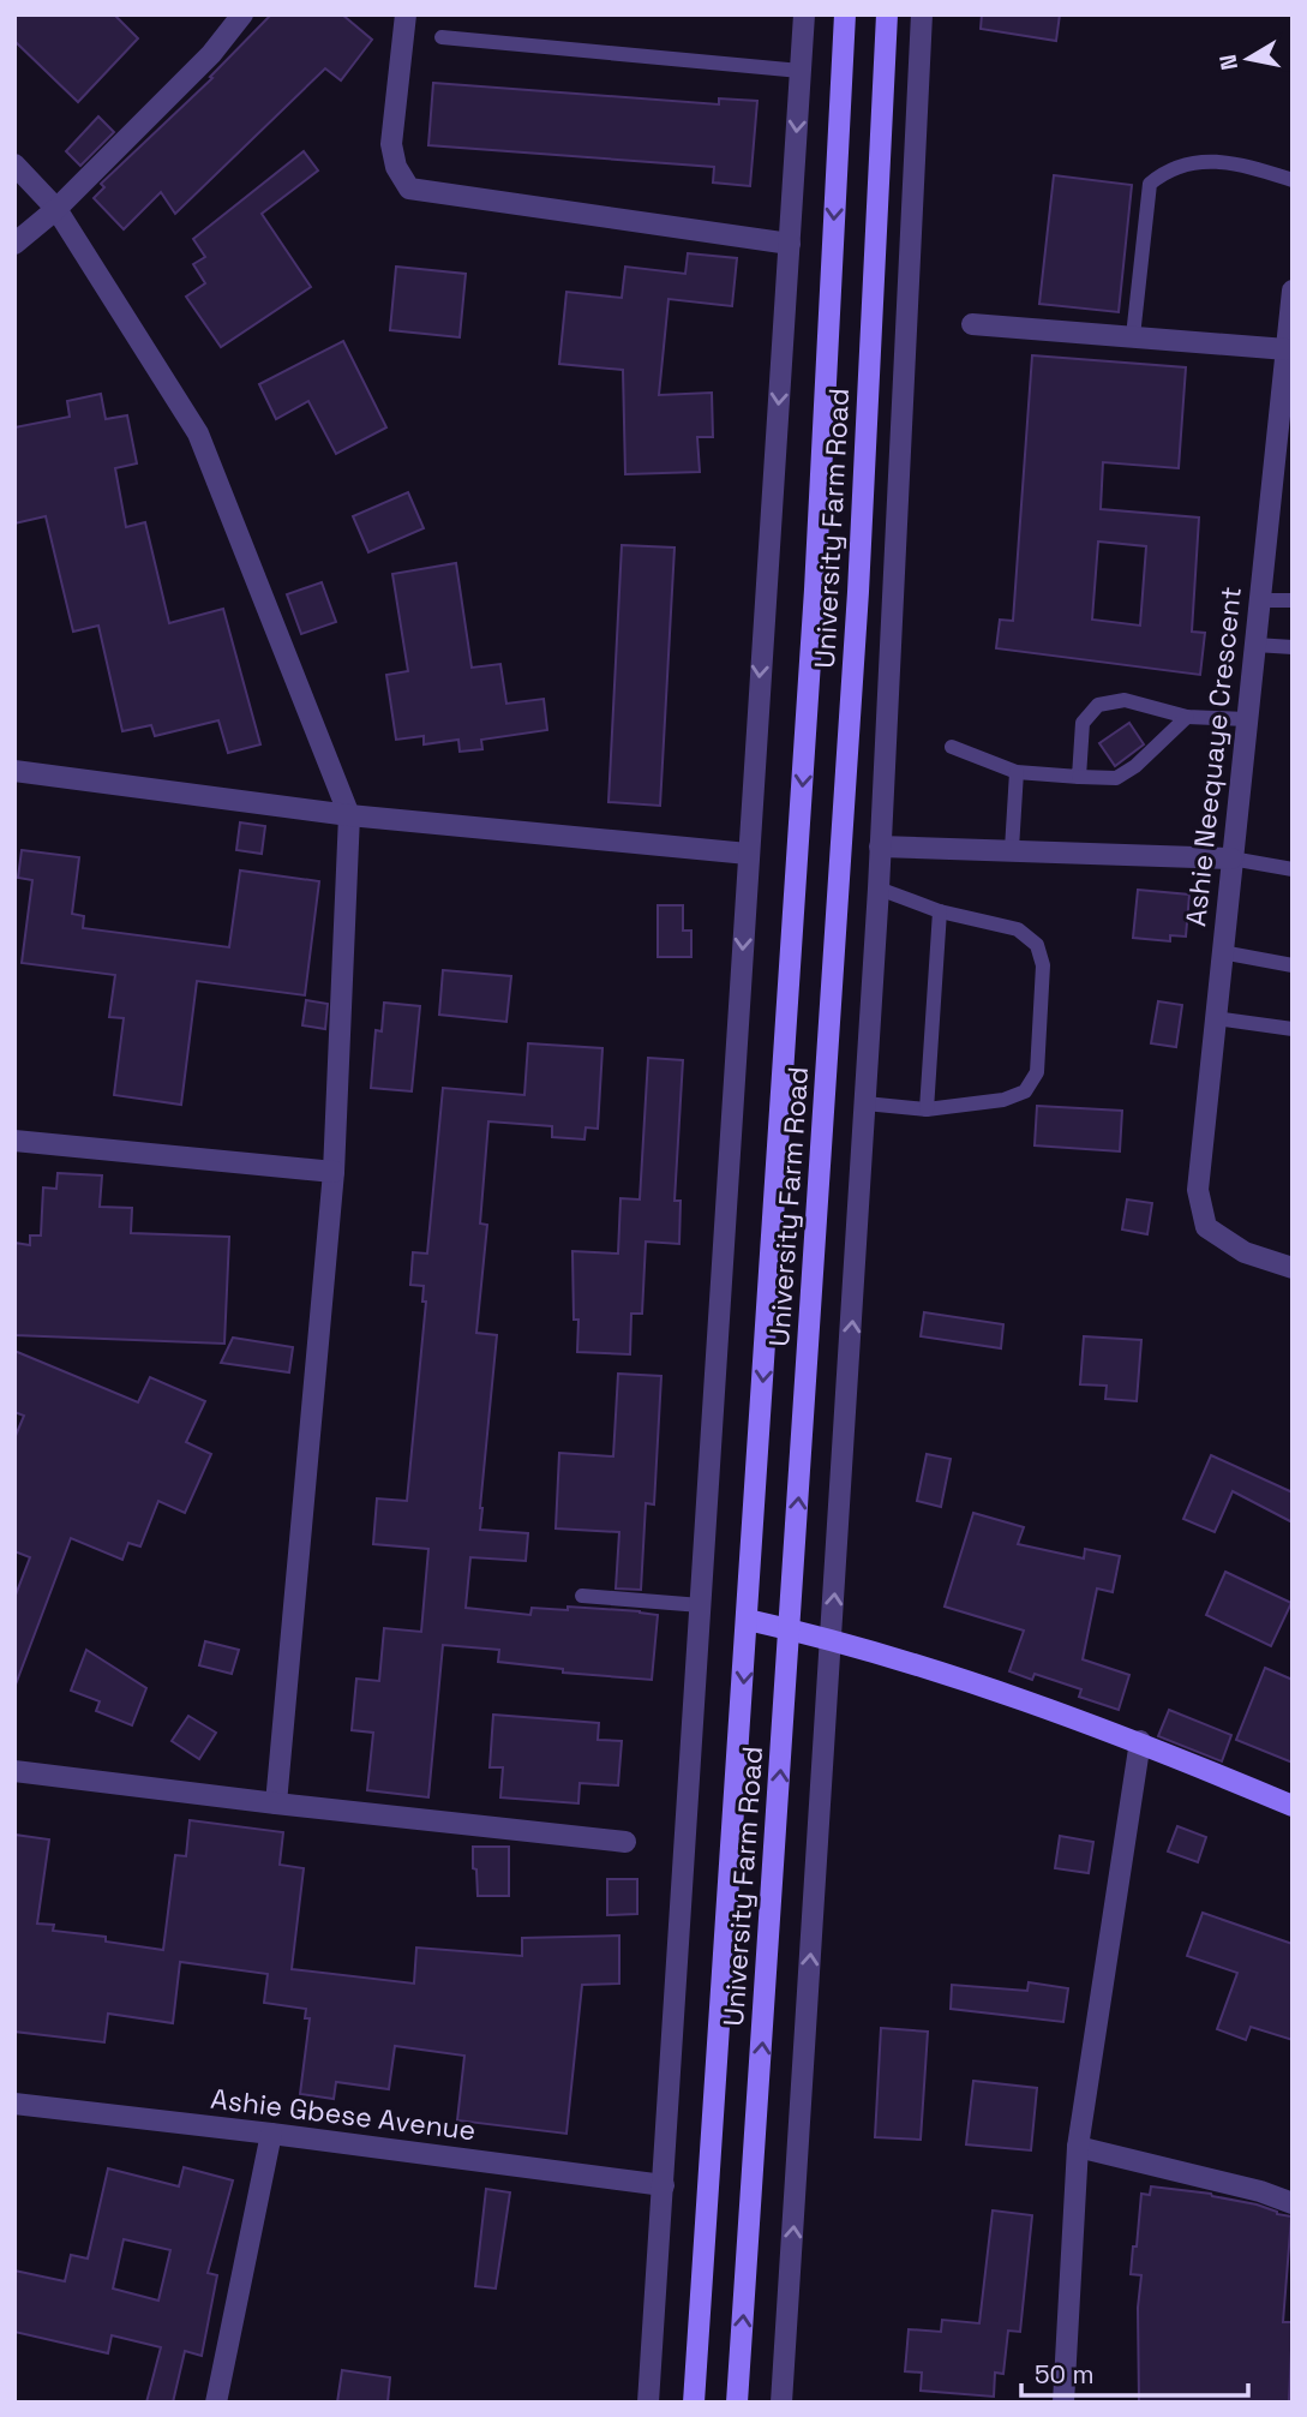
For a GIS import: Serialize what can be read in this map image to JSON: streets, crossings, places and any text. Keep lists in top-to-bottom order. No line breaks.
{"streets":{"street":["University Farm Road","Ashie Neequaye Crescent","Ashie Gbese Avenue"]},"scale_bar":"50 m","north":"left"}
